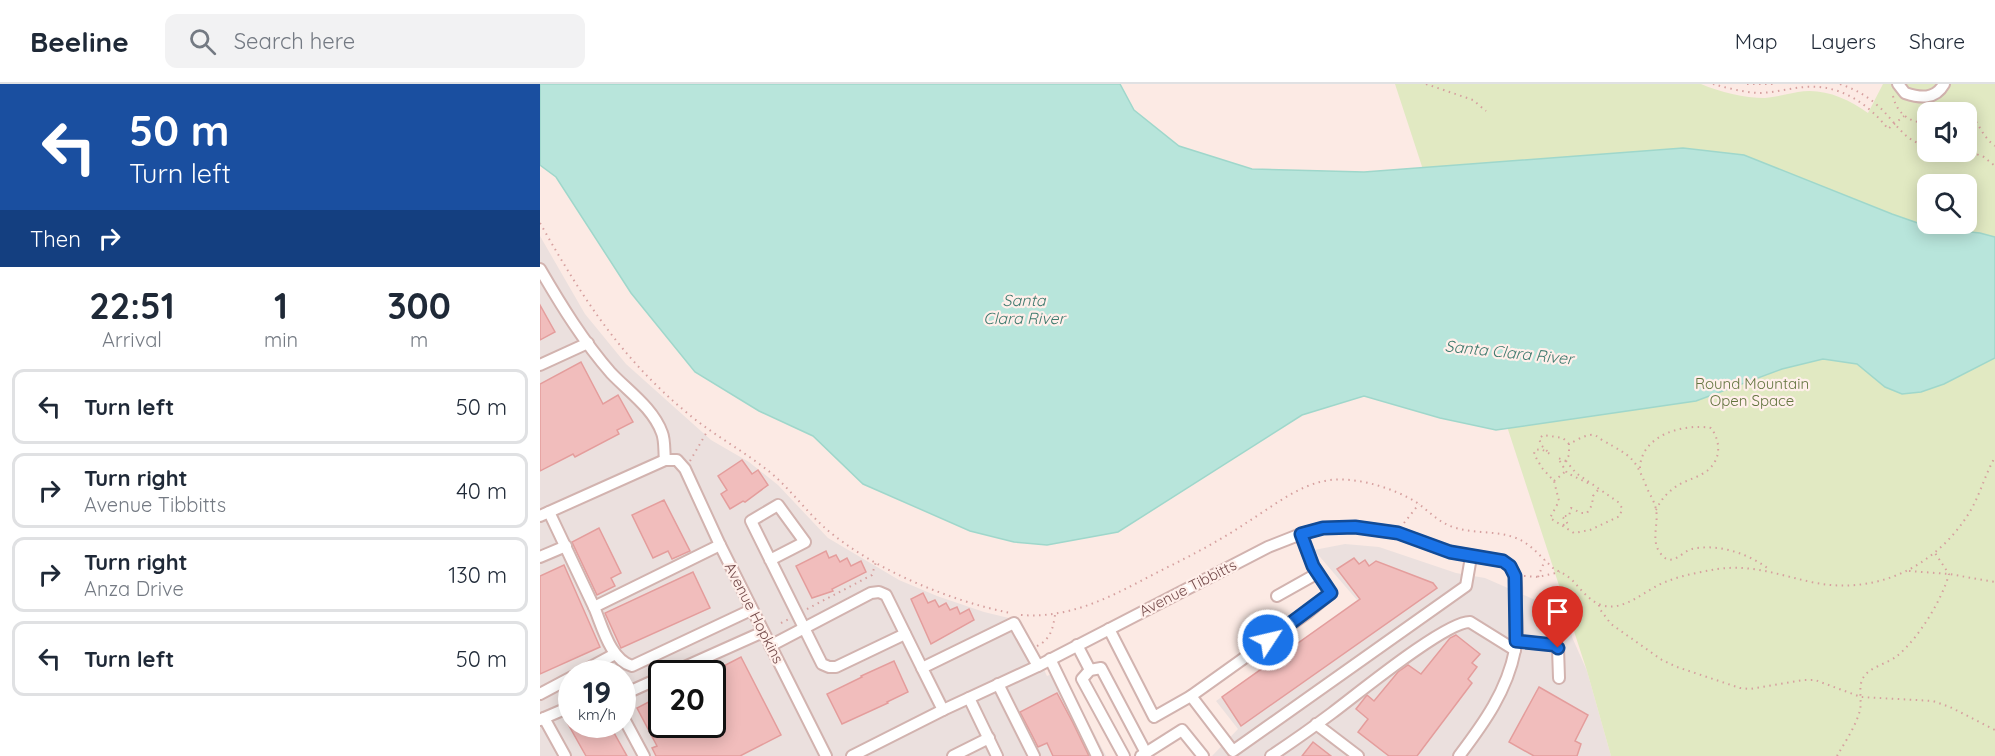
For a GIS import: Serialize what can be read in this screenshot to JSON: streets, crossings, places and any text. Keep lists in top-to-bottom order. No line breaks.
{"streets":{"street":["Avenue Tibbitts","Avenue Hopkins"]},"water":["Santa Clara River"],"parks":["Round Mountain Open Space"],"page":{"header":"Beeline","search":"Search here","nav":["Map","Layers","Share"],"turn":["50 m","Turn left"],"then":"Then","eta":["22:51","Arrival","1","min","300","m"],"list":[{"name":"Turn left","value":"50 m"},{"name":"Turn right","note":"Avenue Tibbitts","value":"40 m"},{"name":"Turn right","note":"Anza Drive","value":"130 m"},{"name":"Turn left","value":"50 m"}],"speed":"19 km/h","limit":"20"}}
